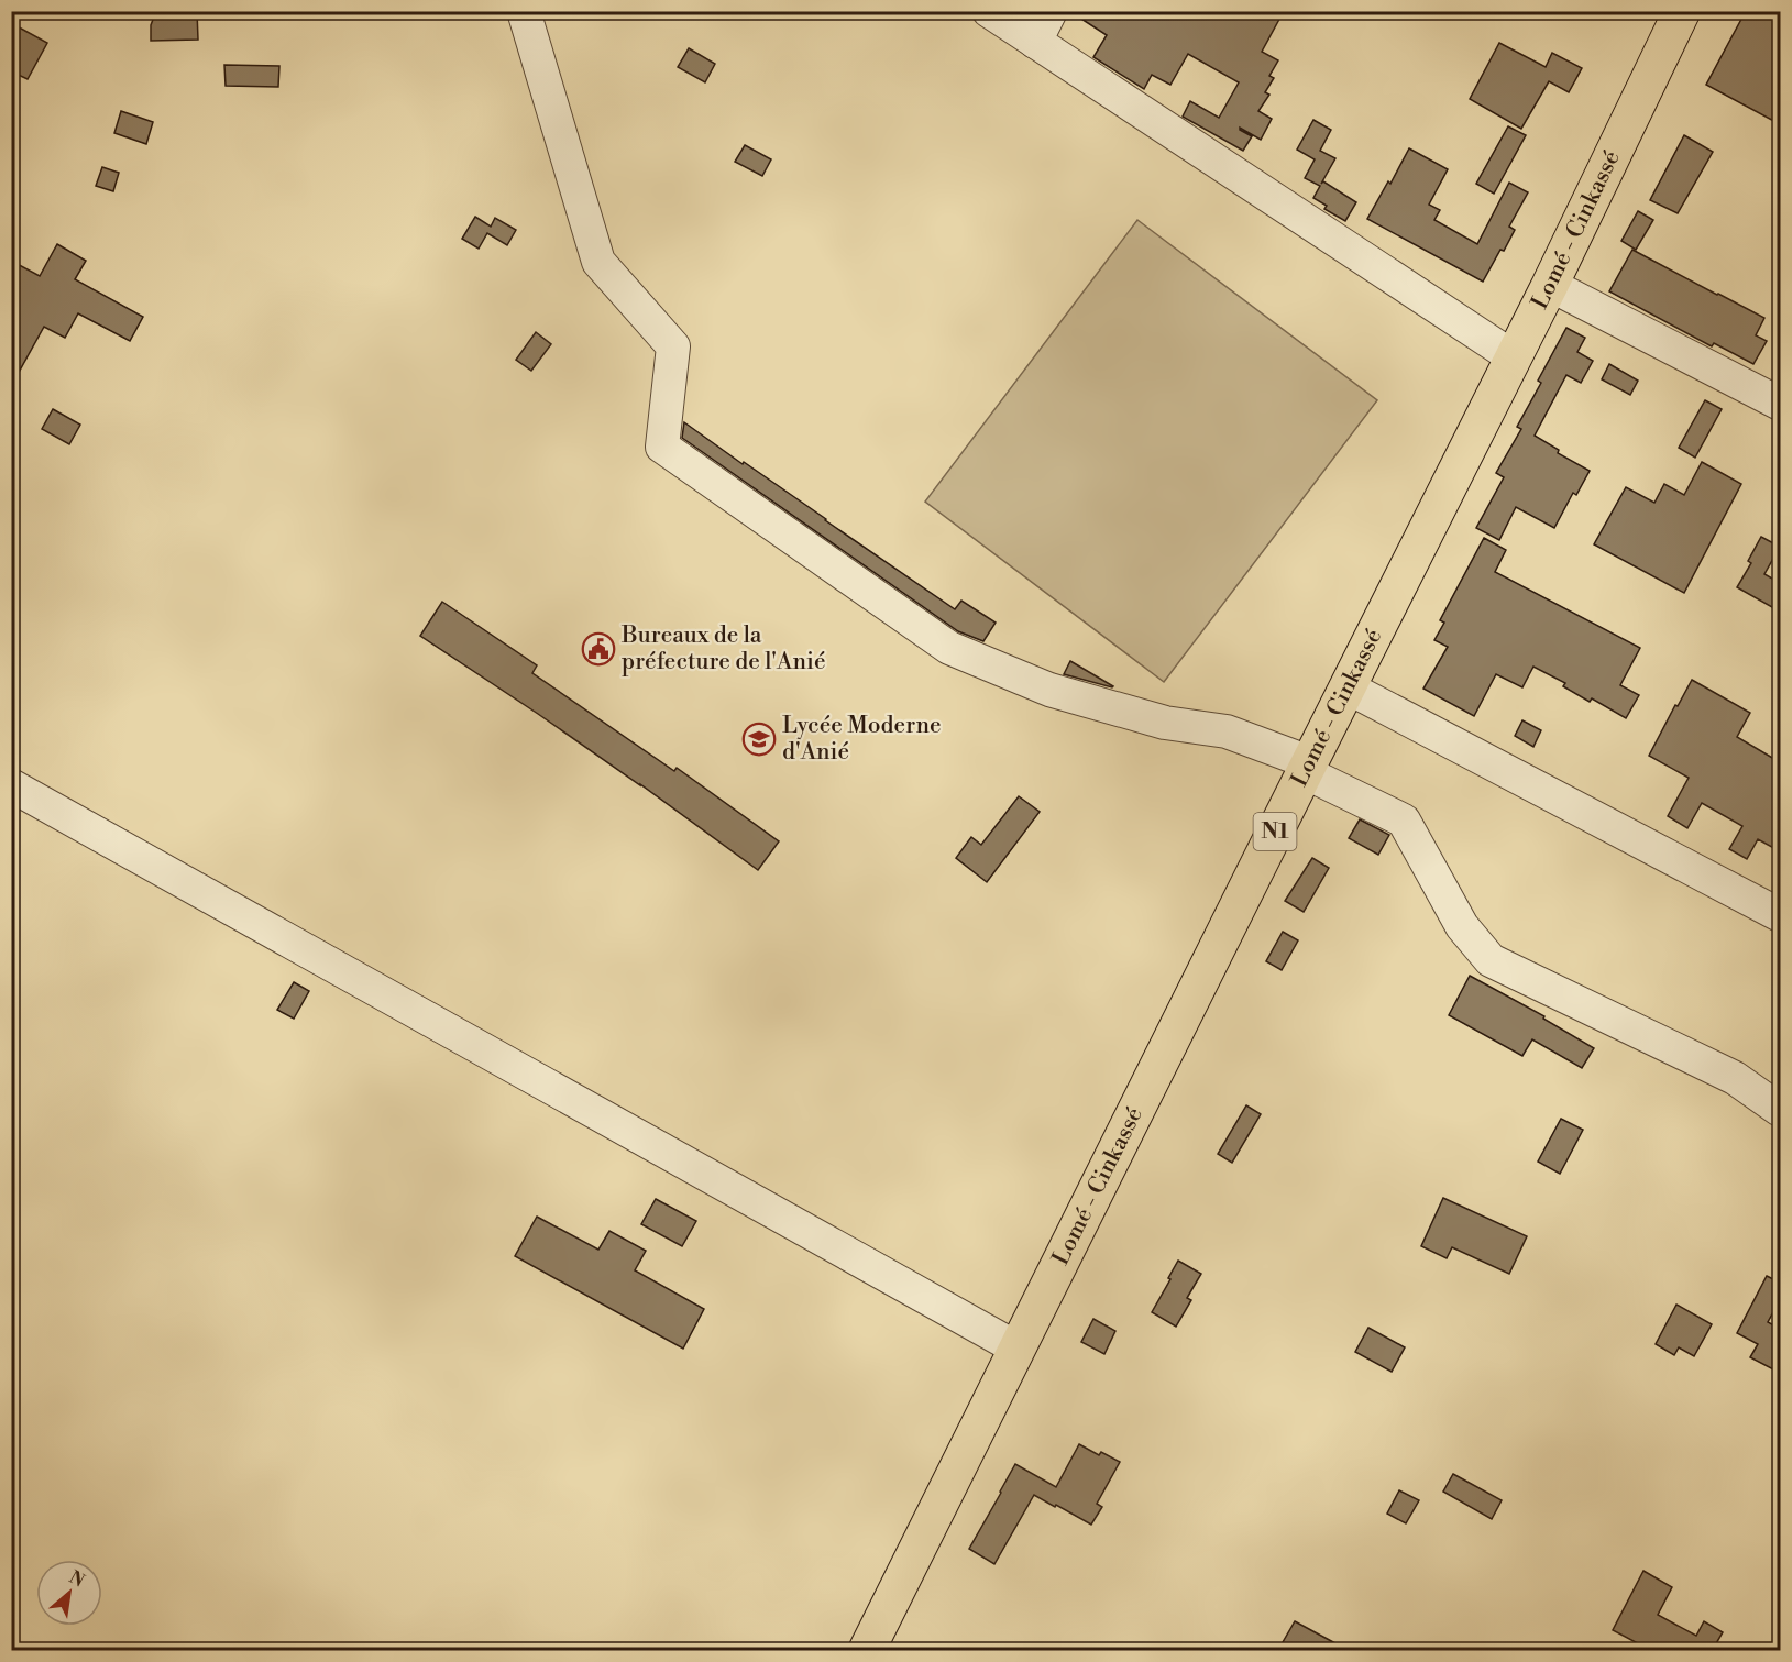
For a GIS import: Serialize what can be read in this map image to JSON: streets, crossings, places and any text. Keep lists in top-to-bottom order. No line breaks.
{"streets":{"highway":["Lomé - Cinkassé","N1"]},"places":{"public building":["Bureaux de la préfecture de l'Anié"],"school or university":["Lycée Moderne d'Anié"]},"north":"top right"}
